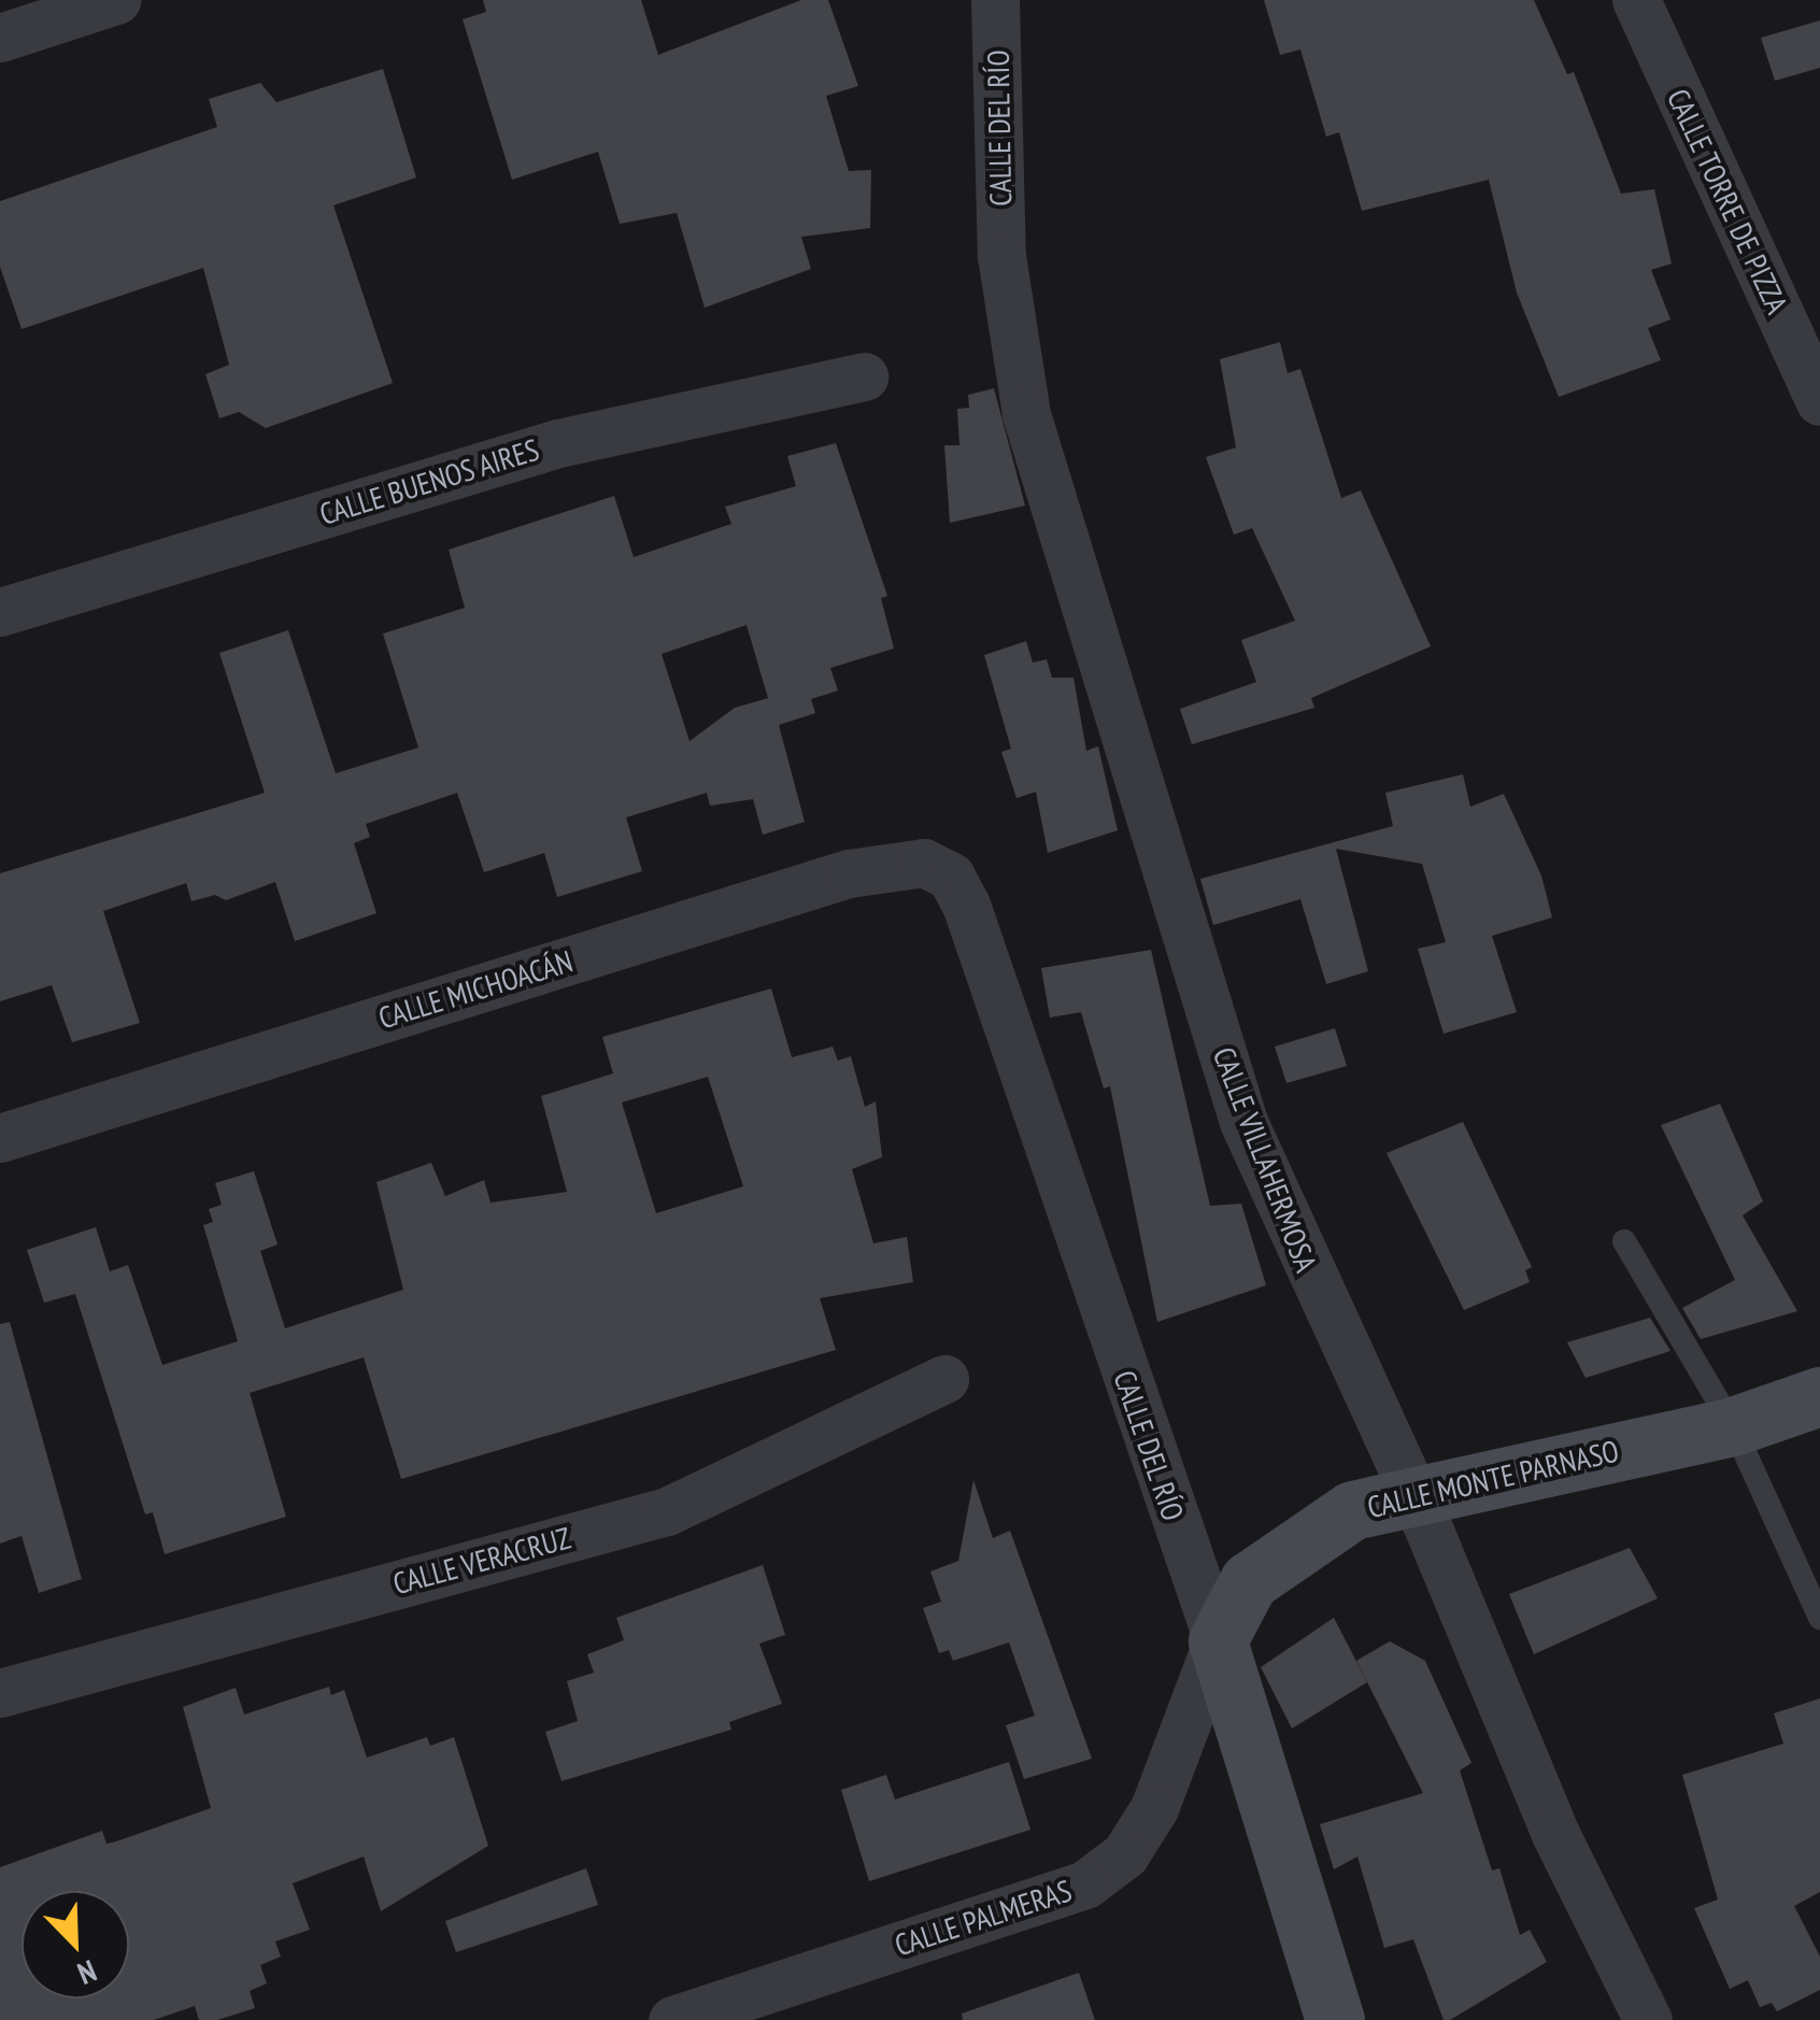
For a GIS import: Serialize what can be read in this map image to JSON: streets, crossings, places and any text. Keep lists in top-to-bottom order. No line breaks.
{"streets":{"street":["CALLE DEL RÍO","CALLE TORRE DE PIZZA","CALLE BUENOS AIRES","CALLE MICHOACÁN","CALLE VILLAHERMOSA","CALLE MONTE PARNASO","CALLE VERACRUZ","CALLE PALMERAS"]},"crossings":[["CALLE DEL RÍO","CALLE MICHOACÁN"],["CALLE DEL RÍO","CALLE VILLAHERMOSA"],["CALLE DEL RÍO","CALLE MONTE PARNASO"],["CALLE DEL RÍO","CALLE PALMERAS"],["CALLE VILLAHERMOSA","CALLE MONTE PARNASO"],["CALLE MONTE PARNASO","CALLE PALMERAS"]],"north":"bottom right"}
